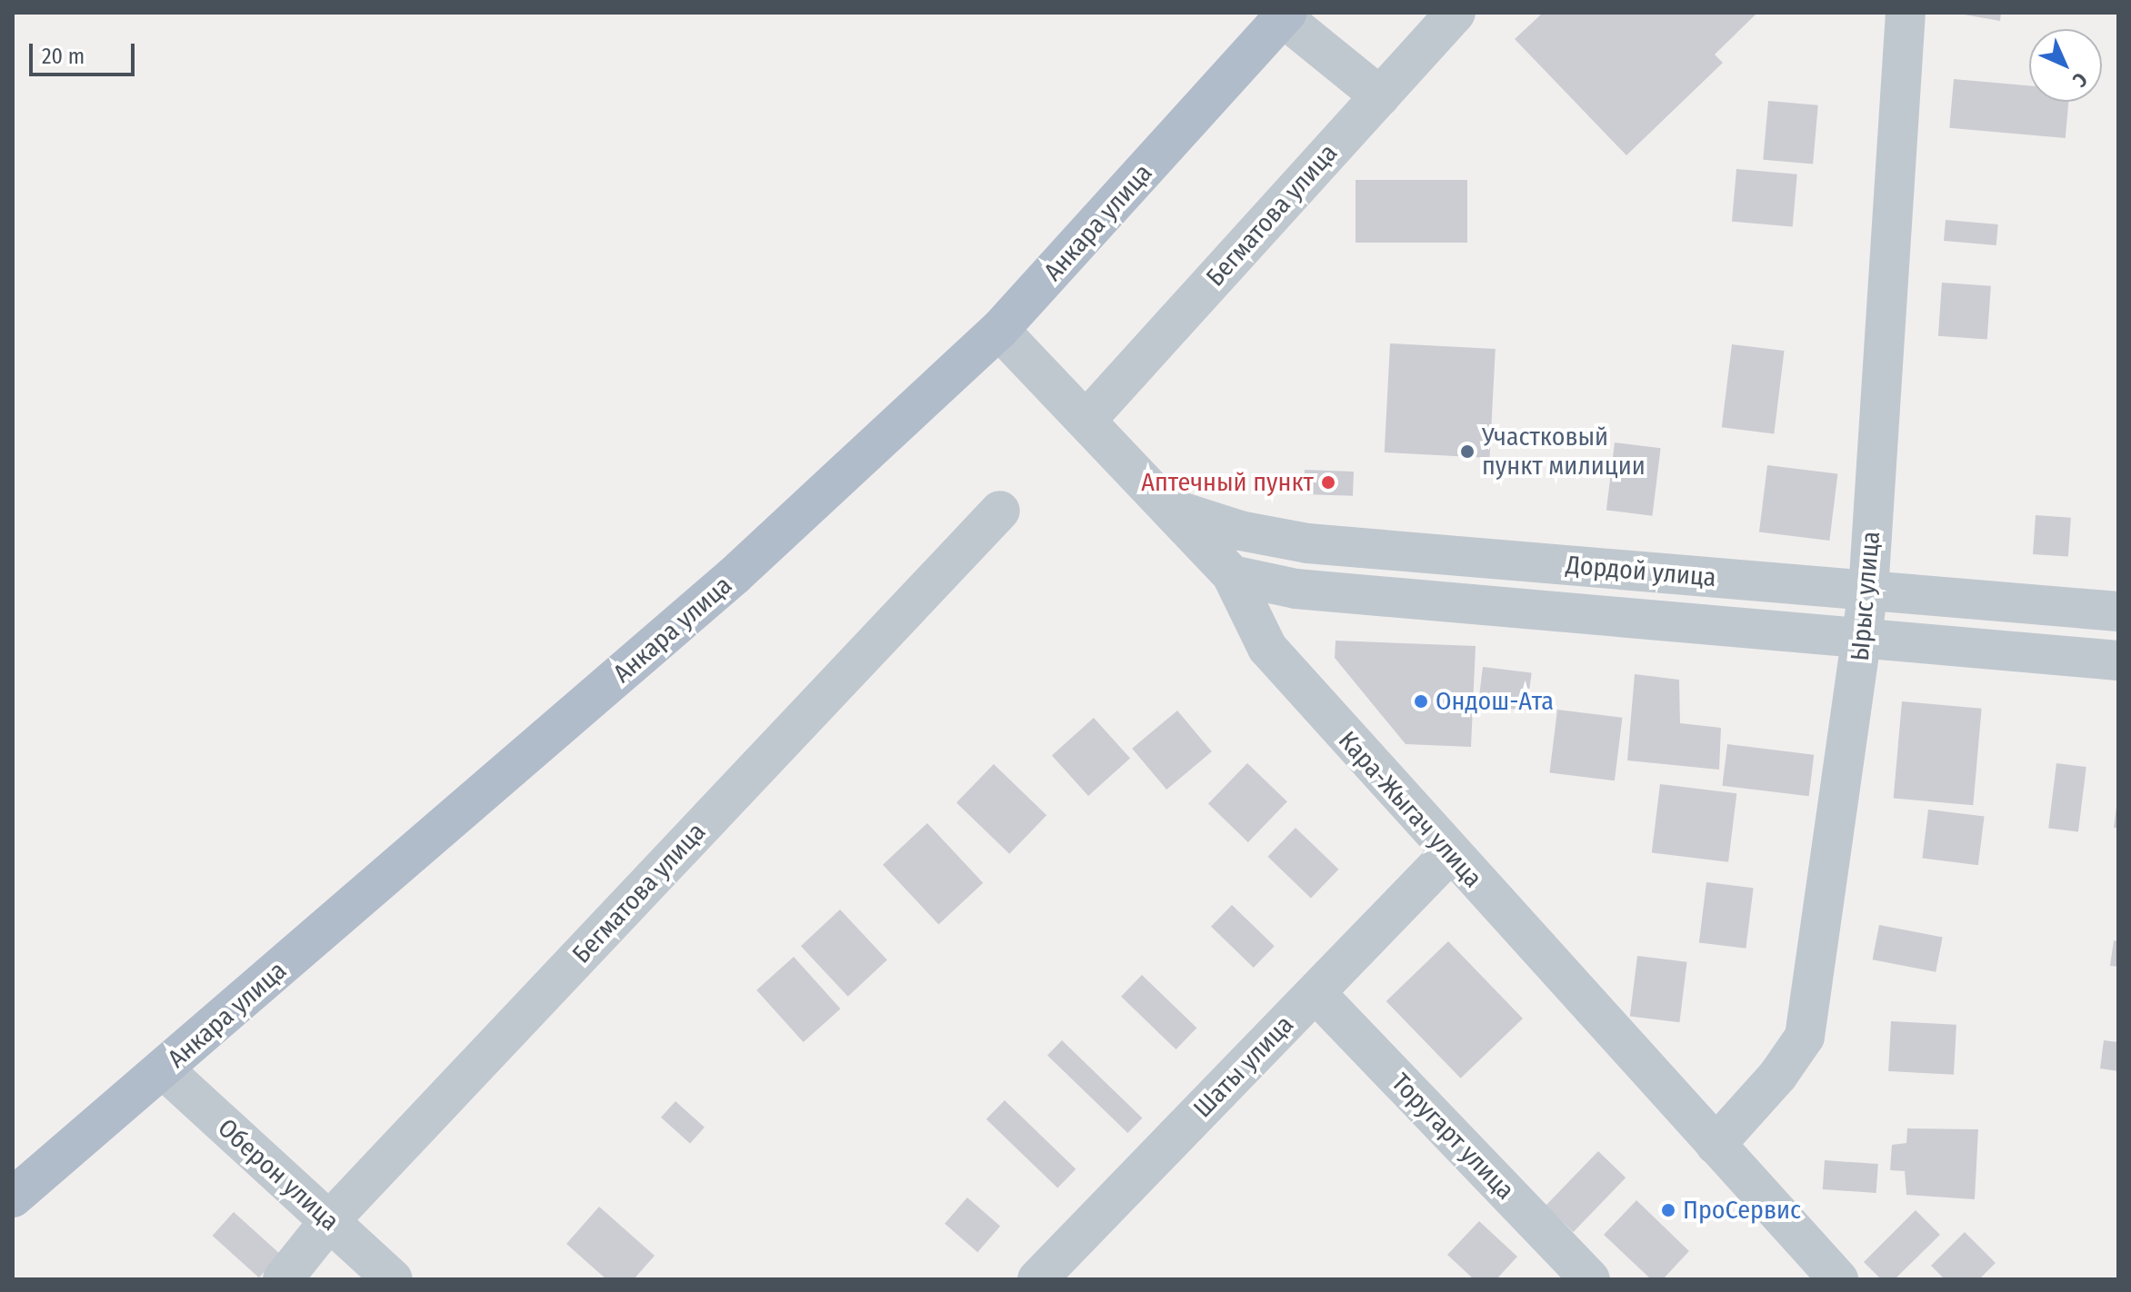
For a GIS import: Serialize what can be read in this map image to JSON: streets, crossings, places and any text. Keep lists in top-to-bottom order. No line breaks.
{"streets":{"main road":["Анкара улица"],"street":["Бегматова улица","Дордой улица","Ырыс улица","Кара-Жыгач улица","Шаты улица","Торугарт улица","Оберон улица"]},"crossings":[["Бегматова улица","Кара-Жыгач улица"],["Бегматова улица","Оберон улица"],["Анкара улица","Кара-Жыгач улица"],["Анкара улица","Оберон улица"],["Дордой улица","Ырыс улица"],["Дордой улица","Кара-Жыгач улица"],["Ырыс улица","Кара-Жыгач улица"],["Кара-Жыгач улица","Шаты улица"],["Шаты улица","Торугарт улица"]],"places":["Участковый пункт милиции","Аптечный пункт","Ондош-Ата","ПроСервис"],"scale_bar":"20 m","north":"bottom right"}
